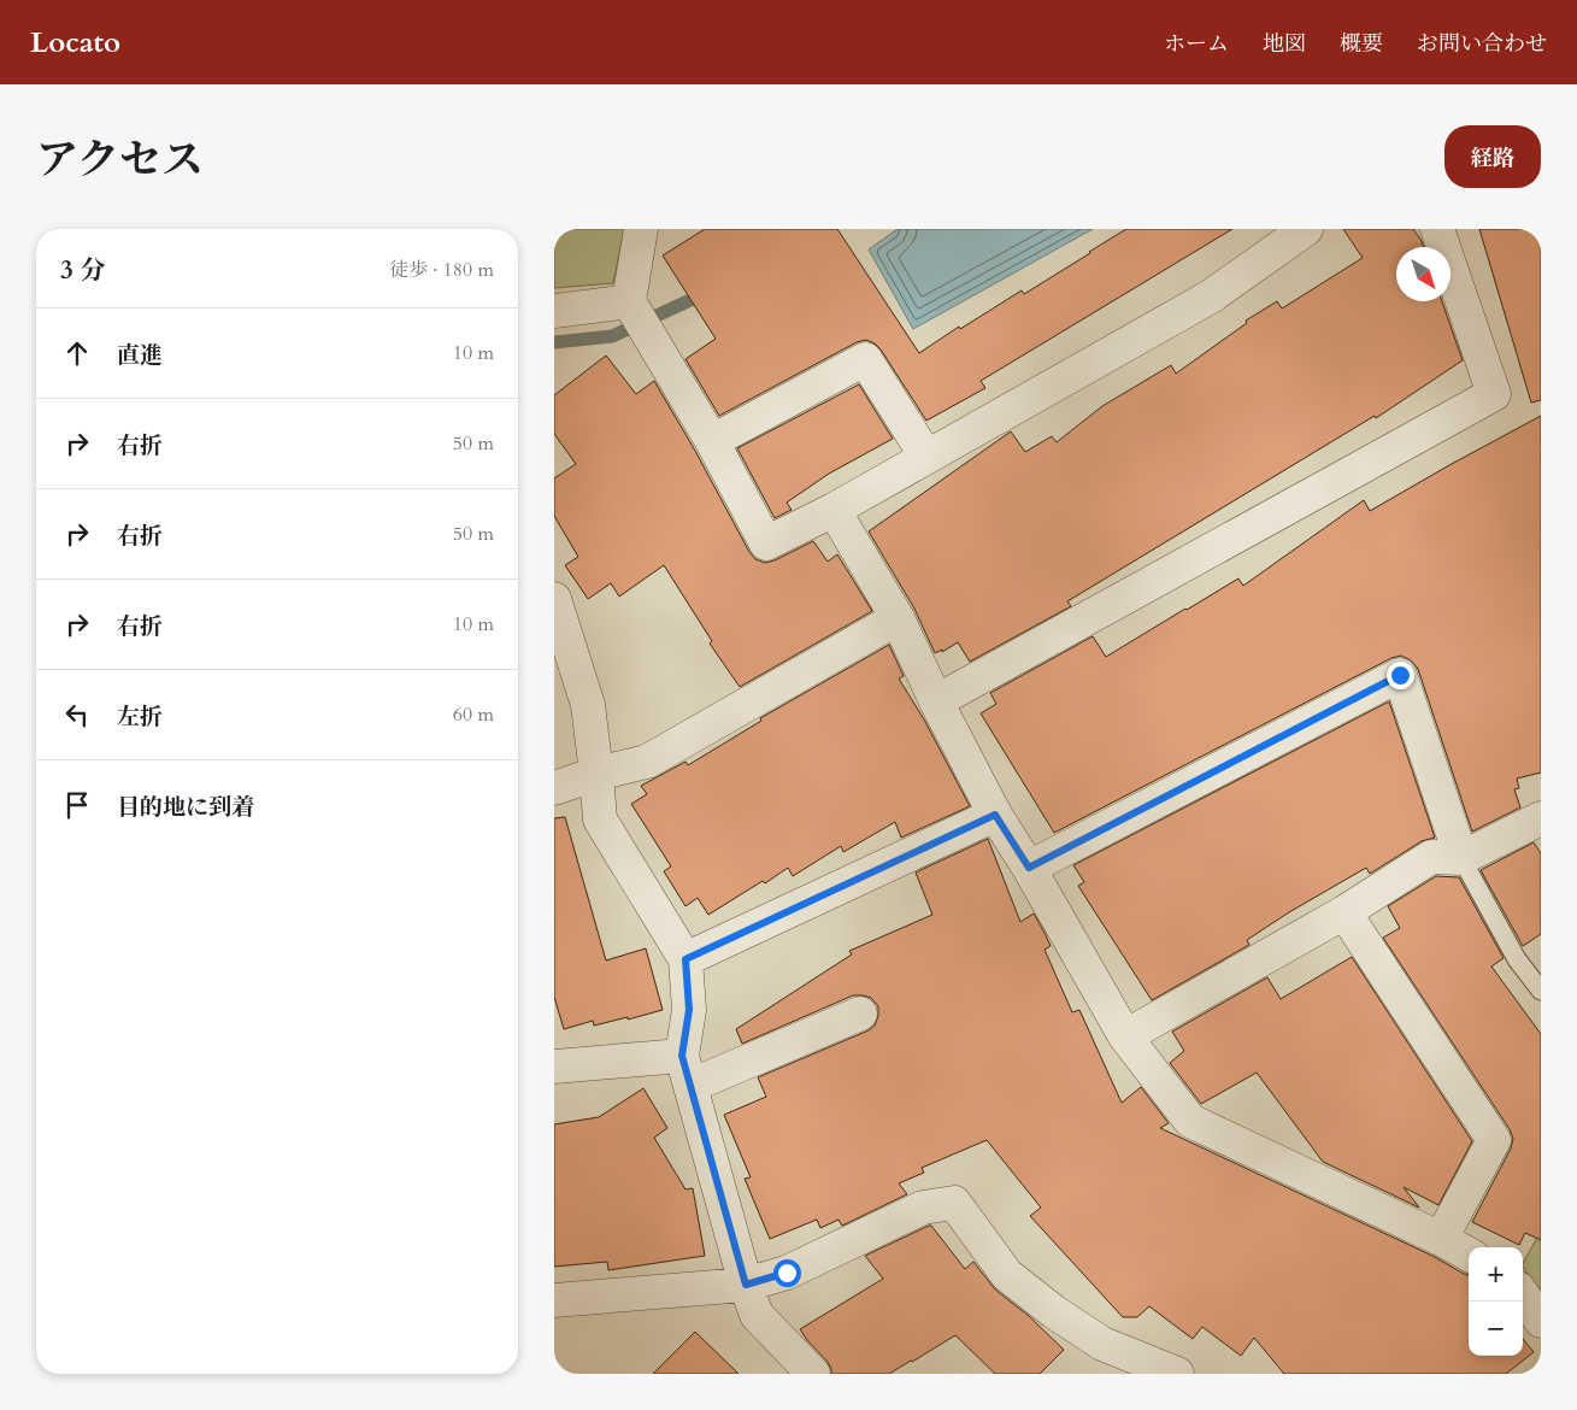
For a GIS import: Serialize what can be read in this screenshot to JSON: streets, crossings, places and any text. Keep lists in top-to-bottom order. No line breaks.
{"north":"bottom right","page":{"header":"Locato","nav":["ホーム","地図","概要","お問い合わせ"],"title":"アクセス","buttons":"経路","heading":["3 分","徒歩 · 180 m"],"list":[["直進","10 m"],["右折","50 m"],["右折","50 m"],["右折","10 m"],["左折","60 m"],"目的地に到着"],"map_buttons":["+","−"]}}
